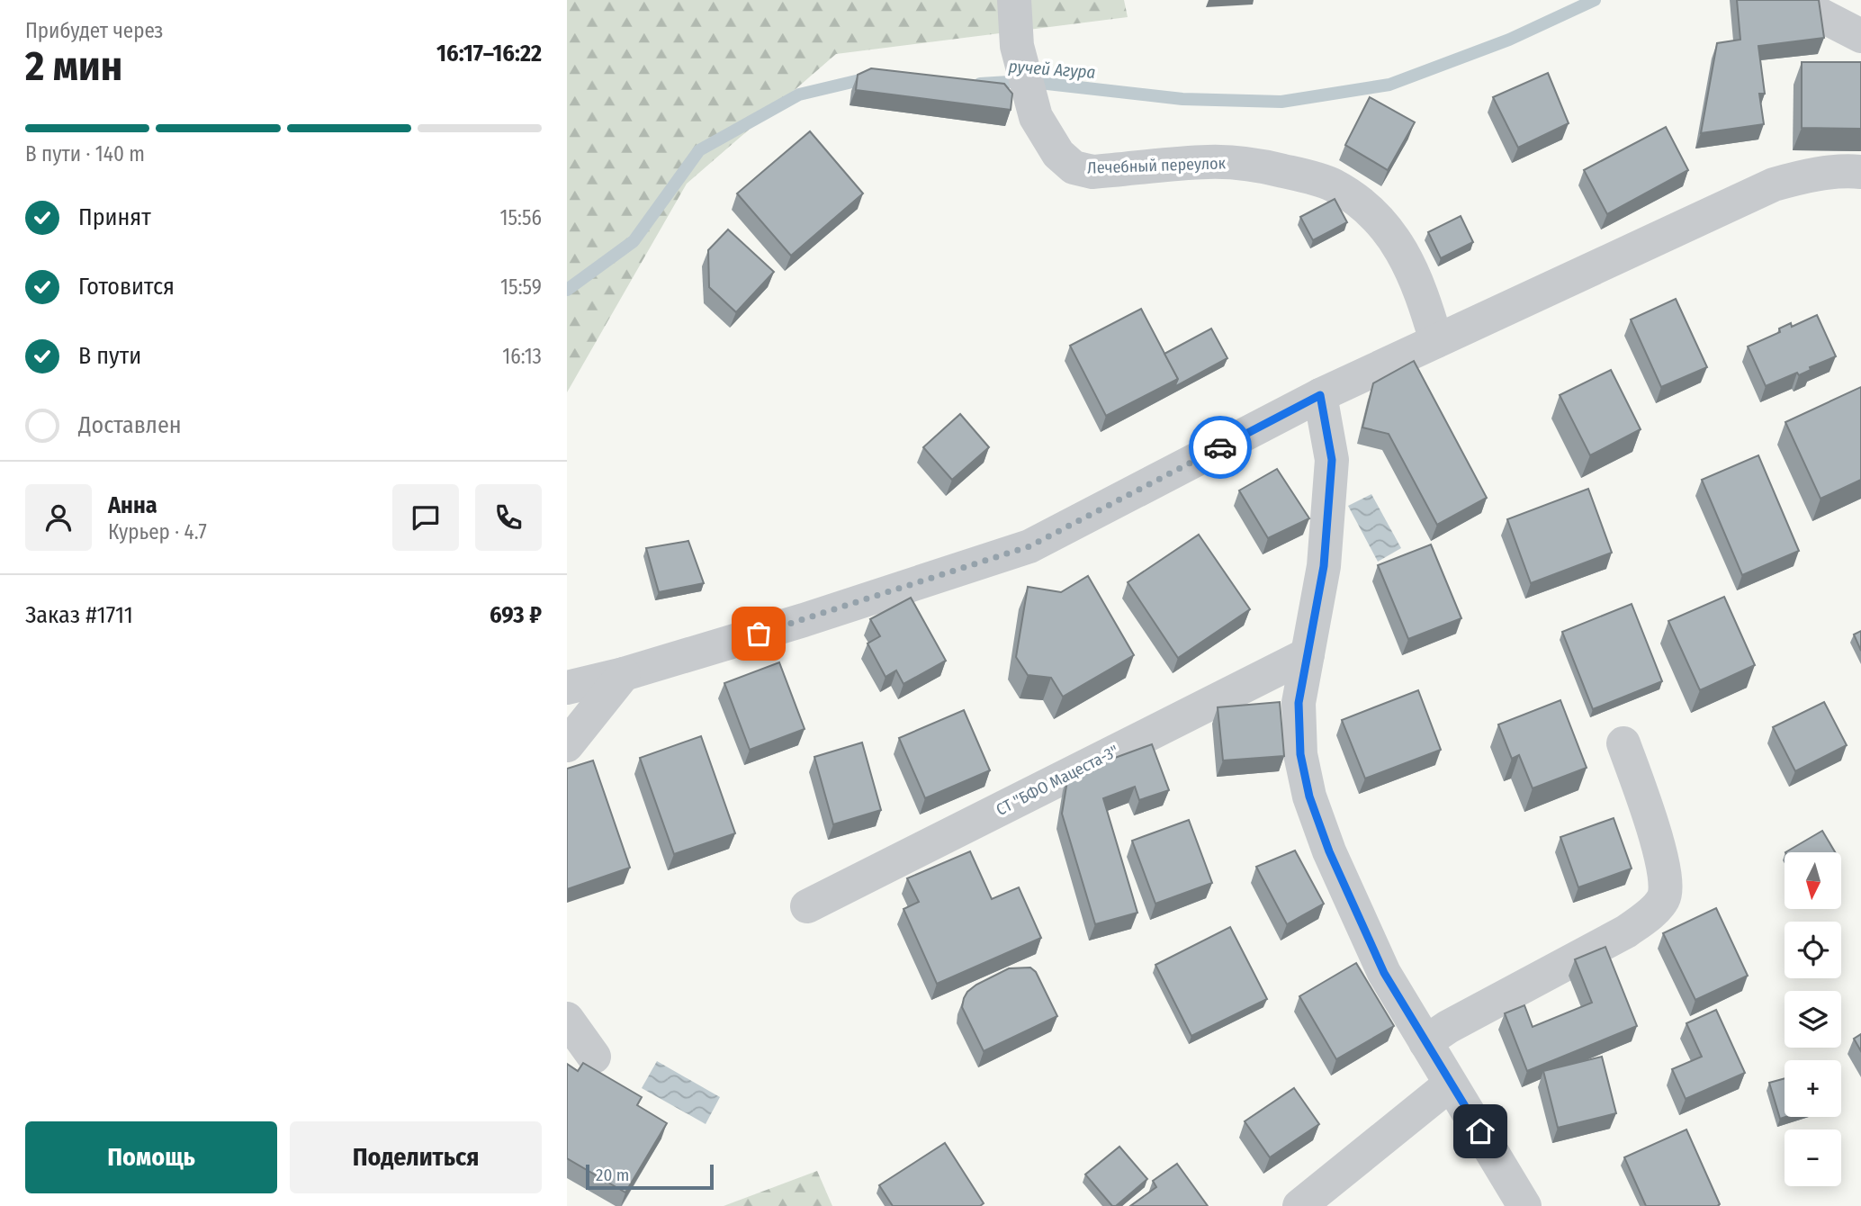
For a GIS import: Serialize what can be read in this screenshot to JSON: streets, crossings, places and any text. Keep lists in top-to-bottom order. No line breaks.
{"streets":{"street":["Лечебный переулок","СТ \"БФО Мацеста-3\""]},"water":["ручей Агура"],"scale_bar":"20 m","north":"bottom","page":{"heading":["2 мин","Прибудет через","16:17–16:22"],"panel":["Анна","Курьер · 4.7","Заказ #1711","693 ₽"],"bar":"В пути · 140 m","list":[["Принят","15:56"],["Готовится","15:59"],["В пути","16:13"],"Доставлен"],"map_buttons":["+","−"],"buttons":["Помощь","Поделиться"],"scale":"20 m"}}
